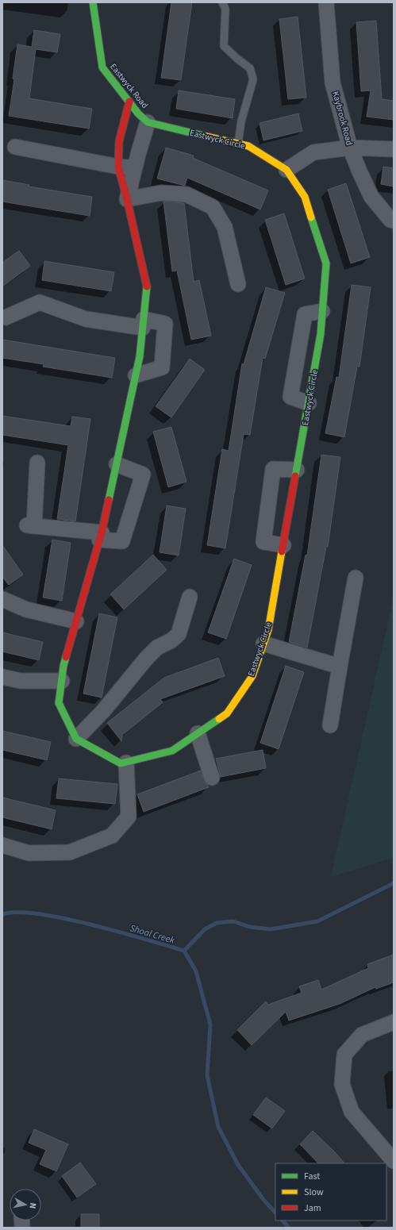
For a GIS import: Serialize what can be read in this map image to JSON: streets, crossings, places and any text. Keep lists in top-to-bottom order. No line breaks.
{"streets":{"street":["Eastwyck Road","Kaybrook Road","Eastwyck Circle"]},"crossings":[["Eastwyck Road","Eastwyck Circle"]],"water":["Shoal Creek"],"legend":["Fast","Slow","Jam"],"north":"right"}
